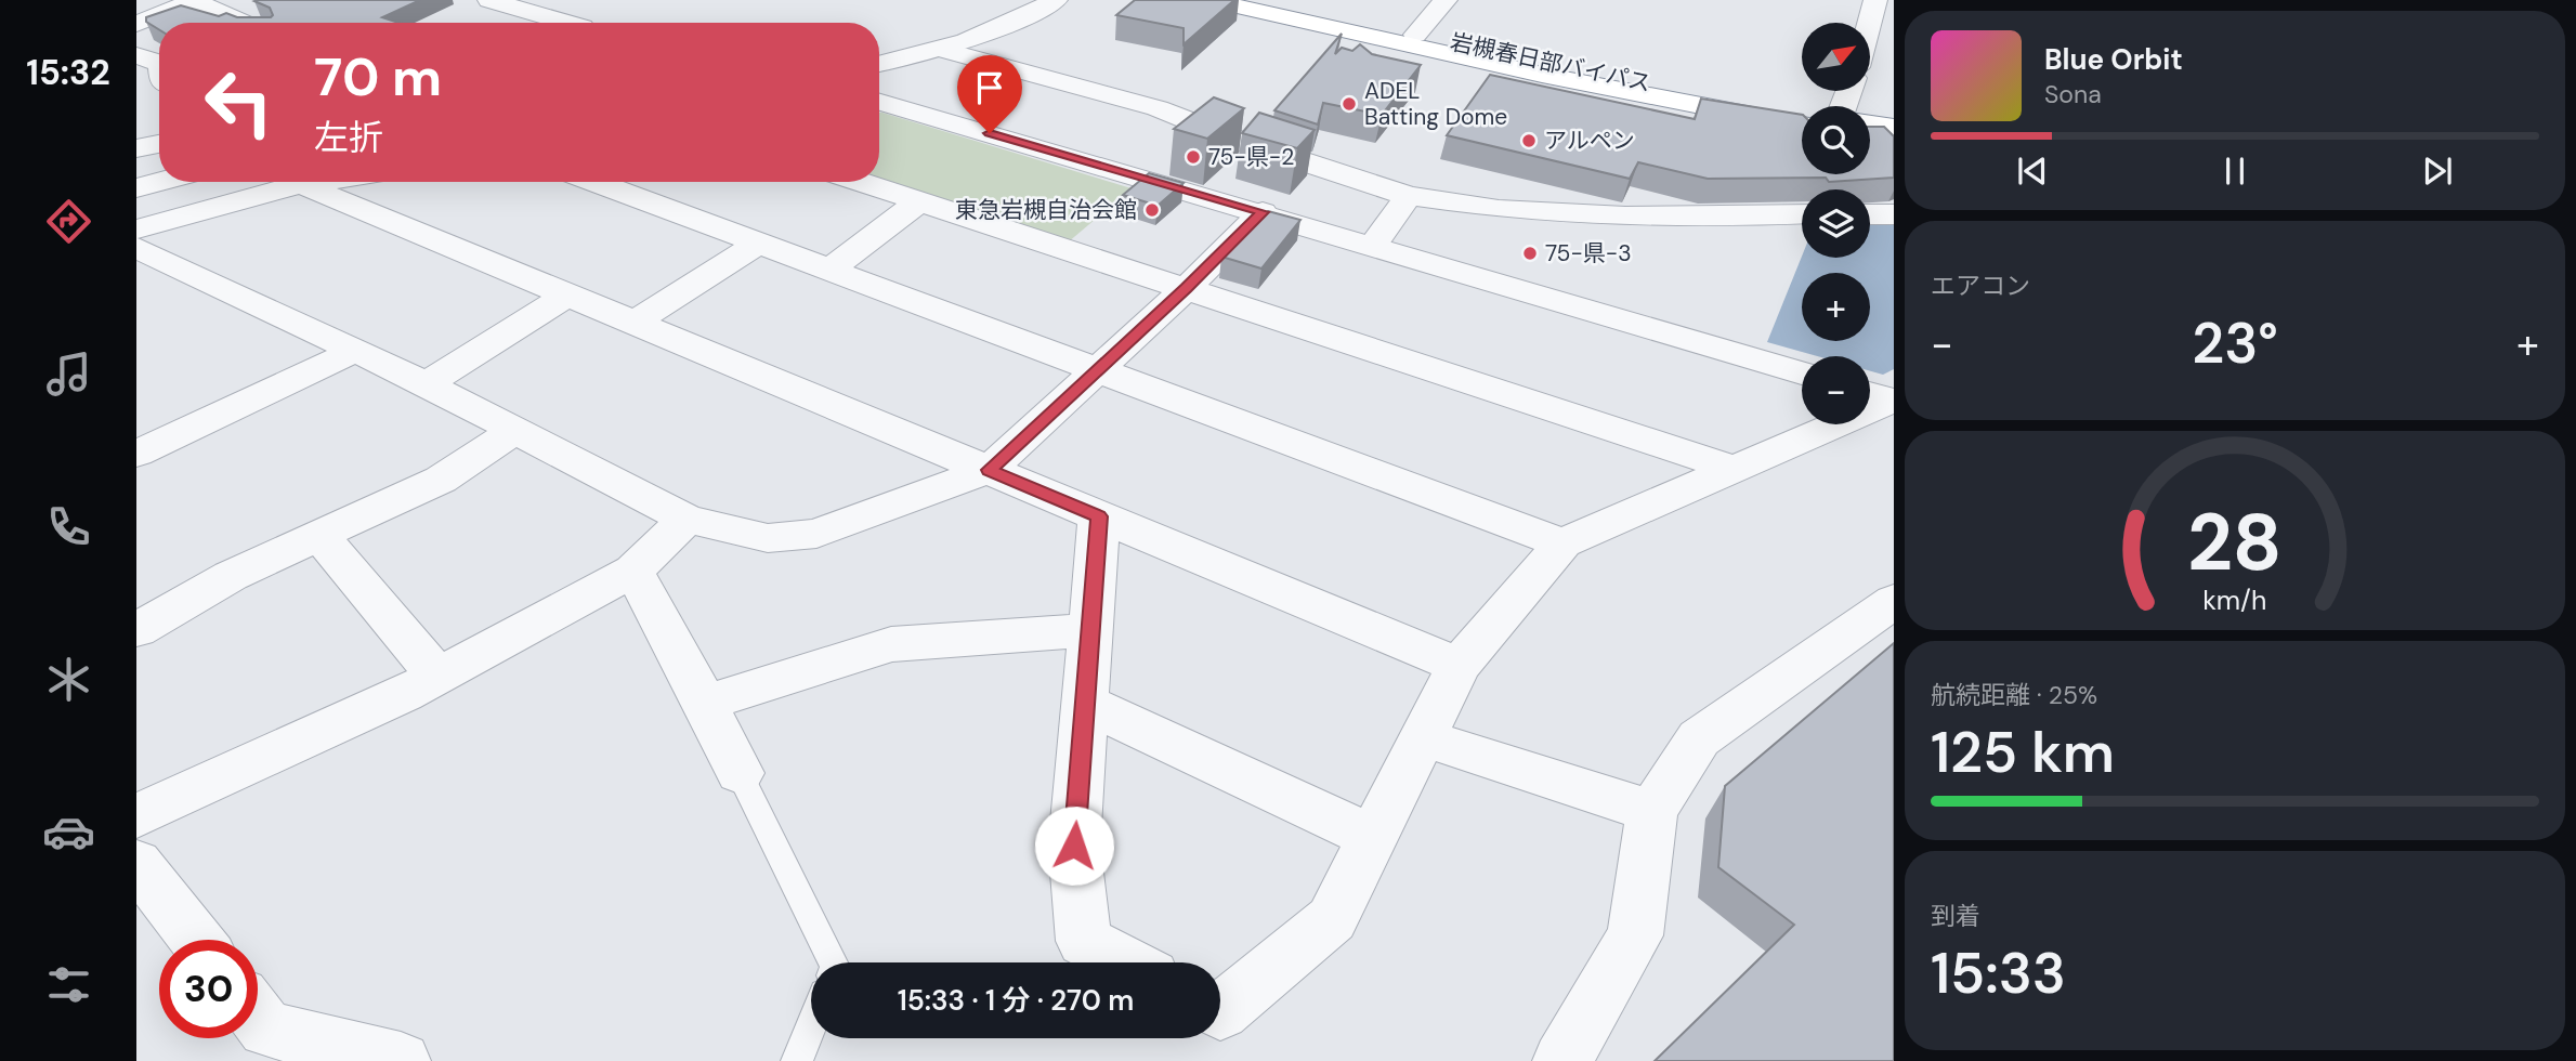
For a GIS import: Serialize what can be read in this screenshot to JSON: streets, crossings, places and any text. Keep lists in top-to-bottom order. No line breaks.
{"streets":{"highway":["岩槻春日部バイパス"]},"places":["ADEL Batting Dome","アルペン","75-県-2","東急岩槻自治会館","75-県-3"],"north":"top right","page":{"tabs":"15:32","map_buttons":["+","−"],"turn":["70 m","左折"],"song":["Blue Orbit","Sona"],"tile":["エアコン",["航続距離 · 25%","125 km"],["到着","15:33"]],"heat":["−","23°","+"],"limit":"30","trip":"15:33 · 1 分 · 270 m","gauge":["28","km/h"]}}
